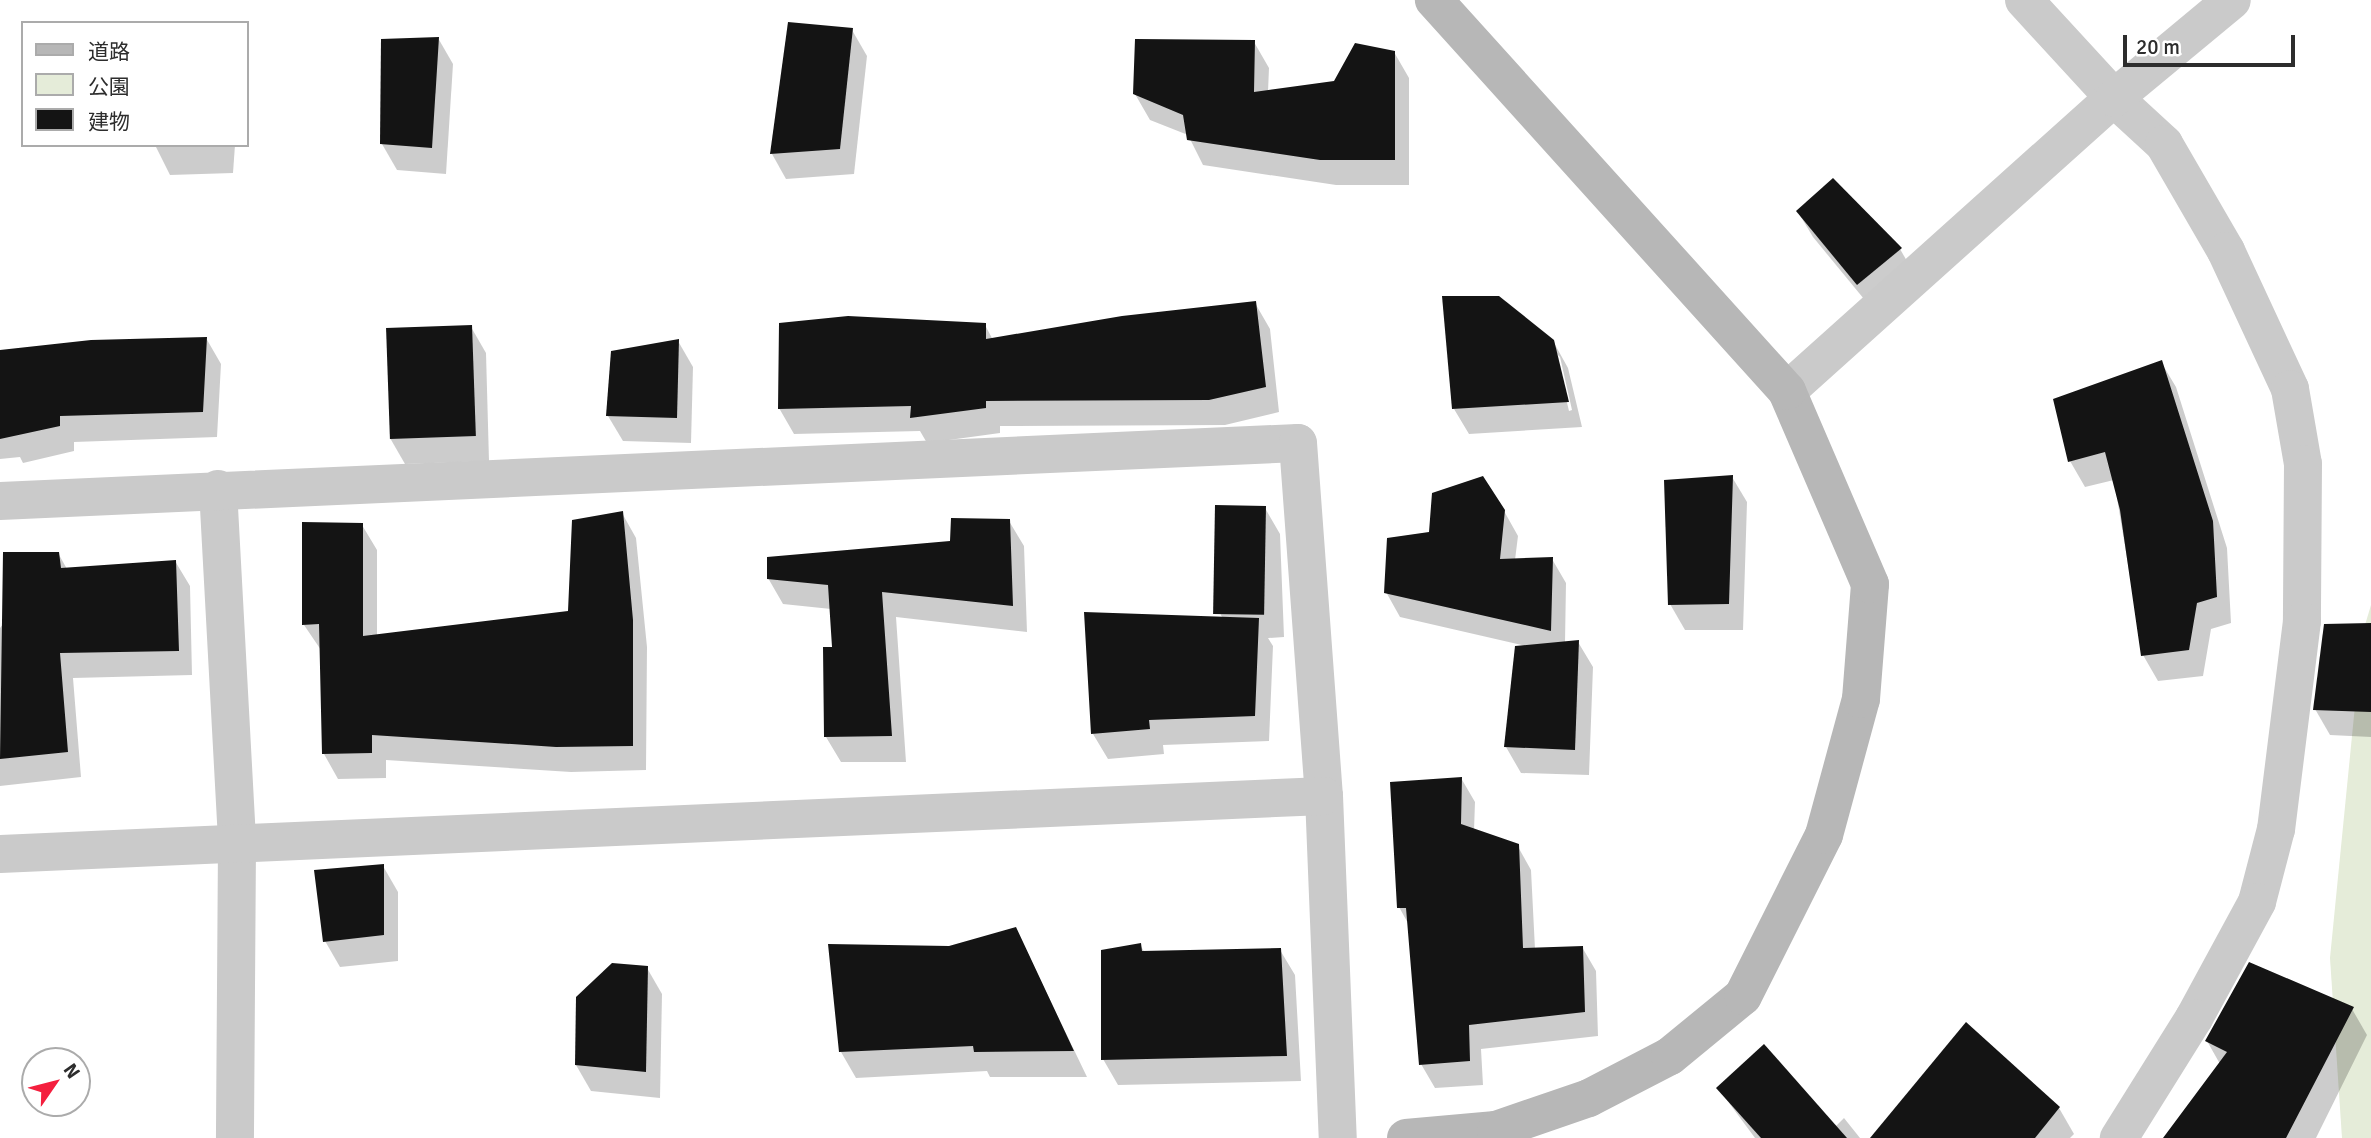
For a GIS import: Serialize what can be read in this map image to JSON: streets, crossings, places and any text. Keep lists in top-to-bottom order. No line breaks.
{"legend":["道路","公園","建物"],"scale_bar":"20 m","north":"top right"}
